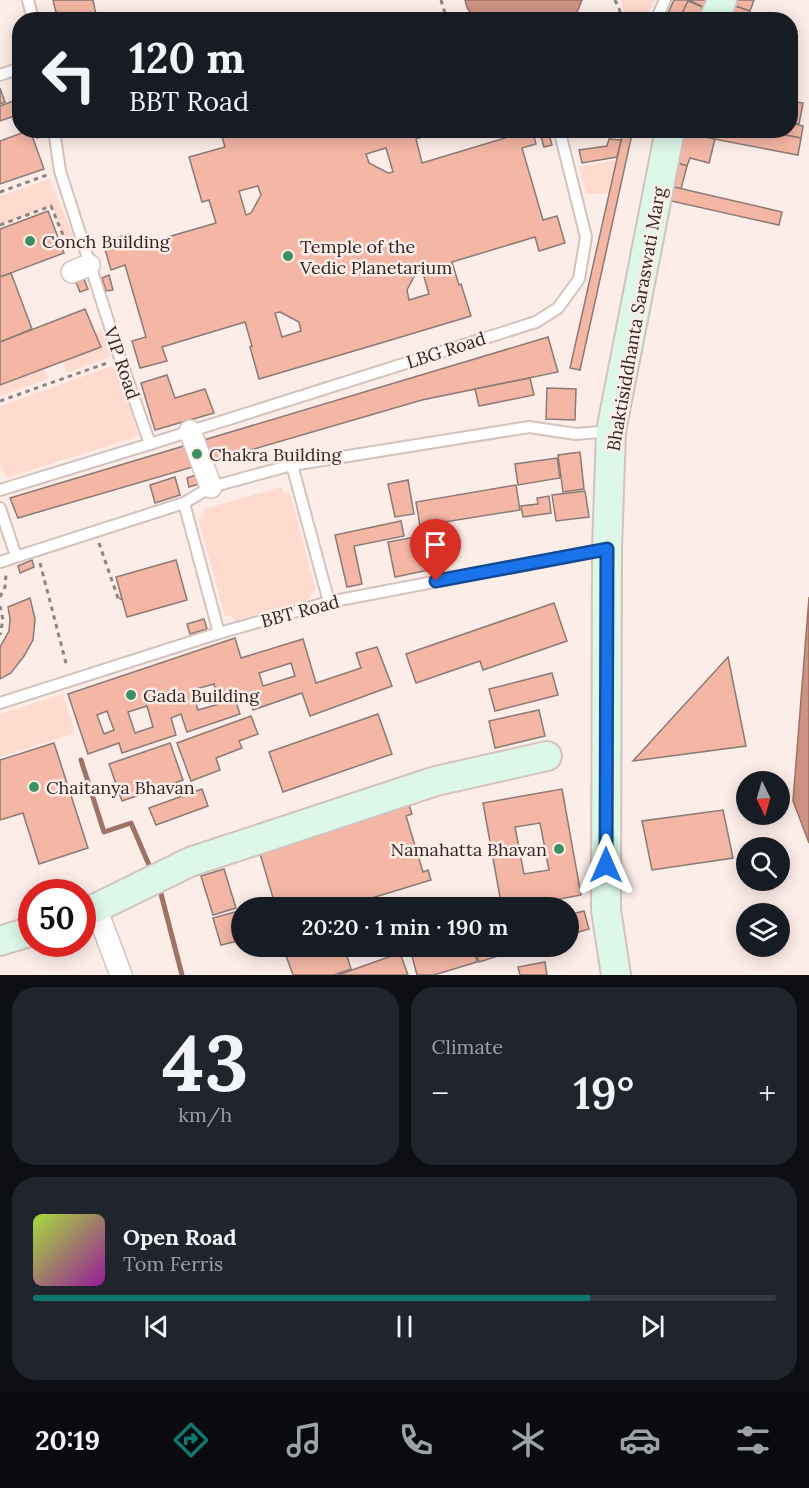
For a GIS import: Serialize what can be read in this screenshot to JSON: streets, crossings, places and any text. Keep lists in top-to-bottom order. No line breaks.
{"streets":{"main road":["Bhaktisiddhanta Saraswati Marg"],"lane":["LBG Road","VIP Road","BBT Road"]},"crossings":[["Bhaktisiddhanta Saraswati Marg","BBT Road"],["LBG Road","VIP Road"]],"places":["Conch Building","Temple of the Vedic Planetarium","Chakra Building","Gada Building","Chaitanya Bhavan","Namahatta Bhavan"],"north":"bottom","page":{"turn":["120 m","BBT Road"],"limit":"50","trip":"20:20 · 1 min · 190 m","tile":[["43","km/h"],"Climate"],"heat":["−","19°","+"],"song":["Open Road","Tom Ferris"],"tabs":"20:19"}}
